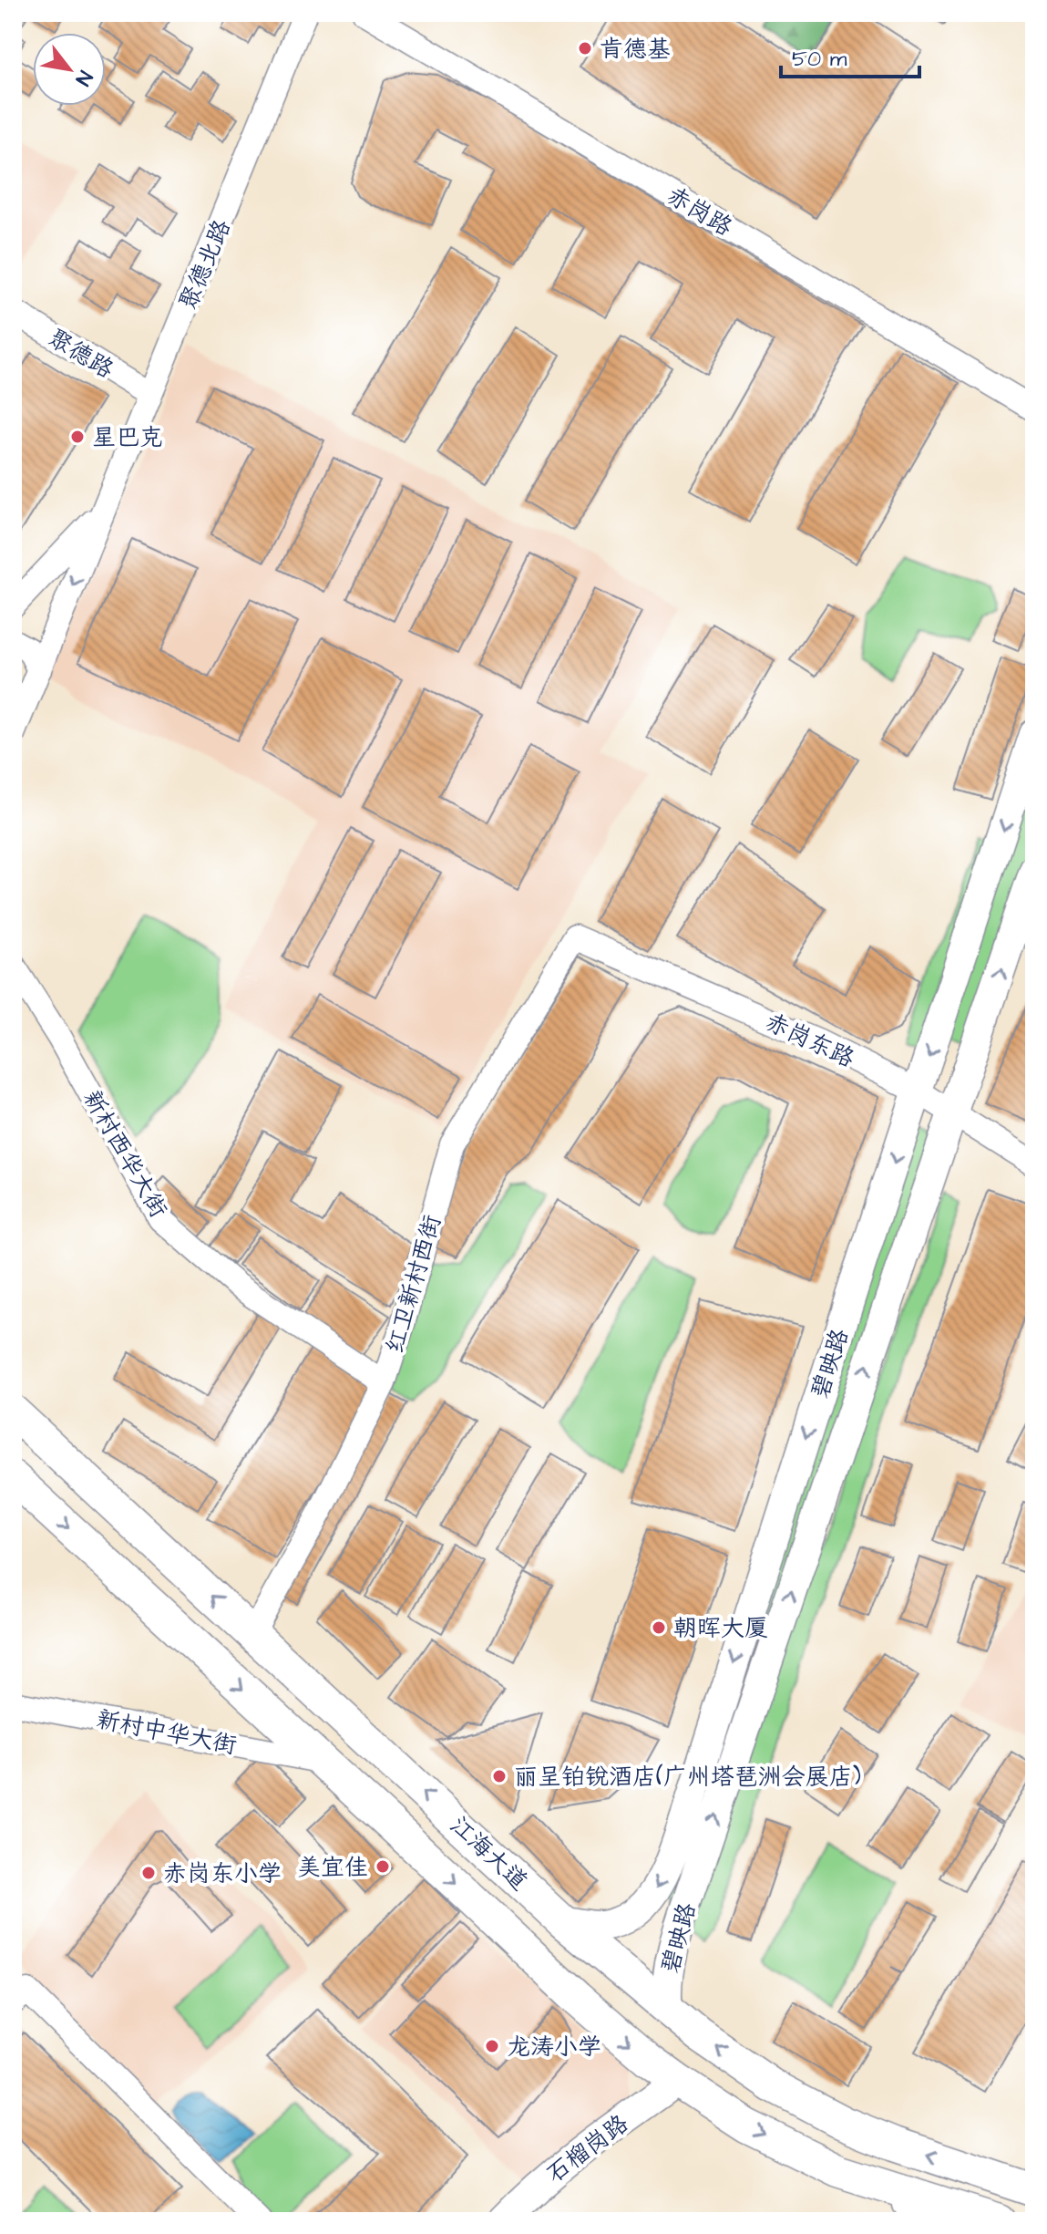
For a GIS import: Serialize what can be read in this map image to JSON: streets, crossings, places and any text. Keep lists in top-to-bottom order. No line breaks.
{"streets":{"highway":["江海大道"],"main road":["碧映路","石榴岗路"],"street":["赤岗路","聚德北路","聚德路","赤岗东路","新村西华大街","红卫新村西街","新村中华大街"]},"crossings":[["聚德北路","聚德路"],["赤岗东路","红卫新村西街"],["赤岗东路","碧映路"],["新村西华大街","红卫新村西街"],["红卫新村西街","江海大道"],["碧映路","江海大道"],["新村中华大街","江海大道"],["江海大道","石榴岗路"]],"places":["肯德基","星巴克","朝晖大厦","丽呈铂锐酒店(广州塔琶洲会展店)","美宜佳","赤岗东小学","龙涛小学"],"scale_bar":"50 m","north":"bottom right"}
